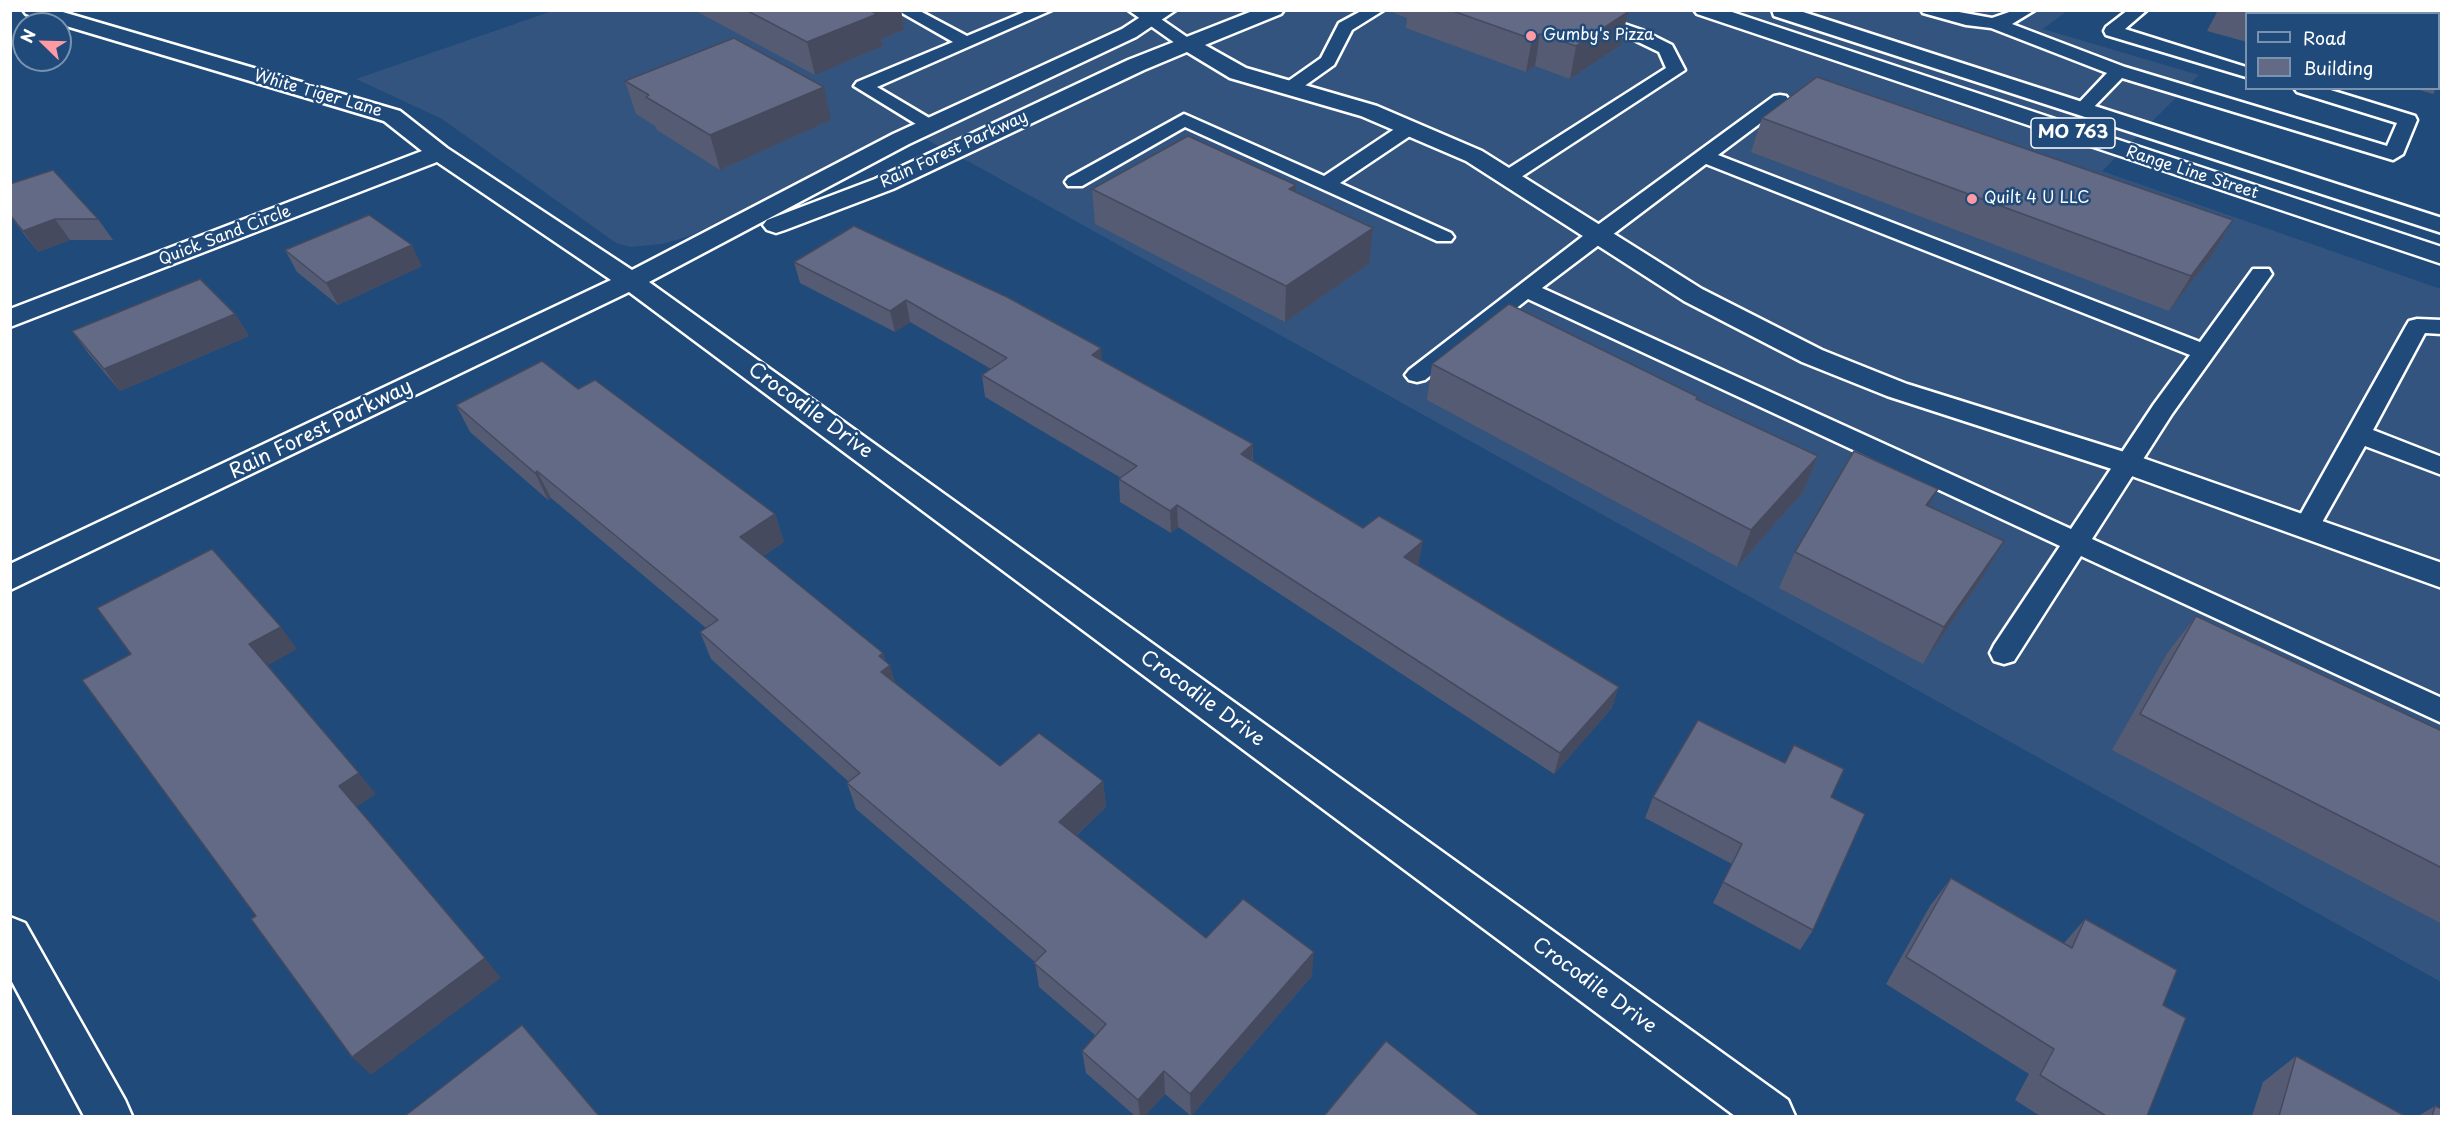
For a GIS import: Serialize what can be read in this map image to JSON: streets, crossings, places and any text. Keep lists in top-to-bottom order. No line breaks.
{"streets":{"street":["White Tiger Lane","MO 763","Rain Forest Parkway","Range Line Street","Quick Sand Circle","Crocodile Drive"]},"crossings":[["White Tiger Lane","Rain Forest Parkway"],["White Tiger Lane","Quick Sand Circle"],["White Tiger Lane","Crocodile Drive"],["Rain Forest Parkway","Crocodile Drive"]],"places":["Gumby's Pizza","Quilt 4 U LLC"],"legend":["Road","Building"],"north":"top left"}
